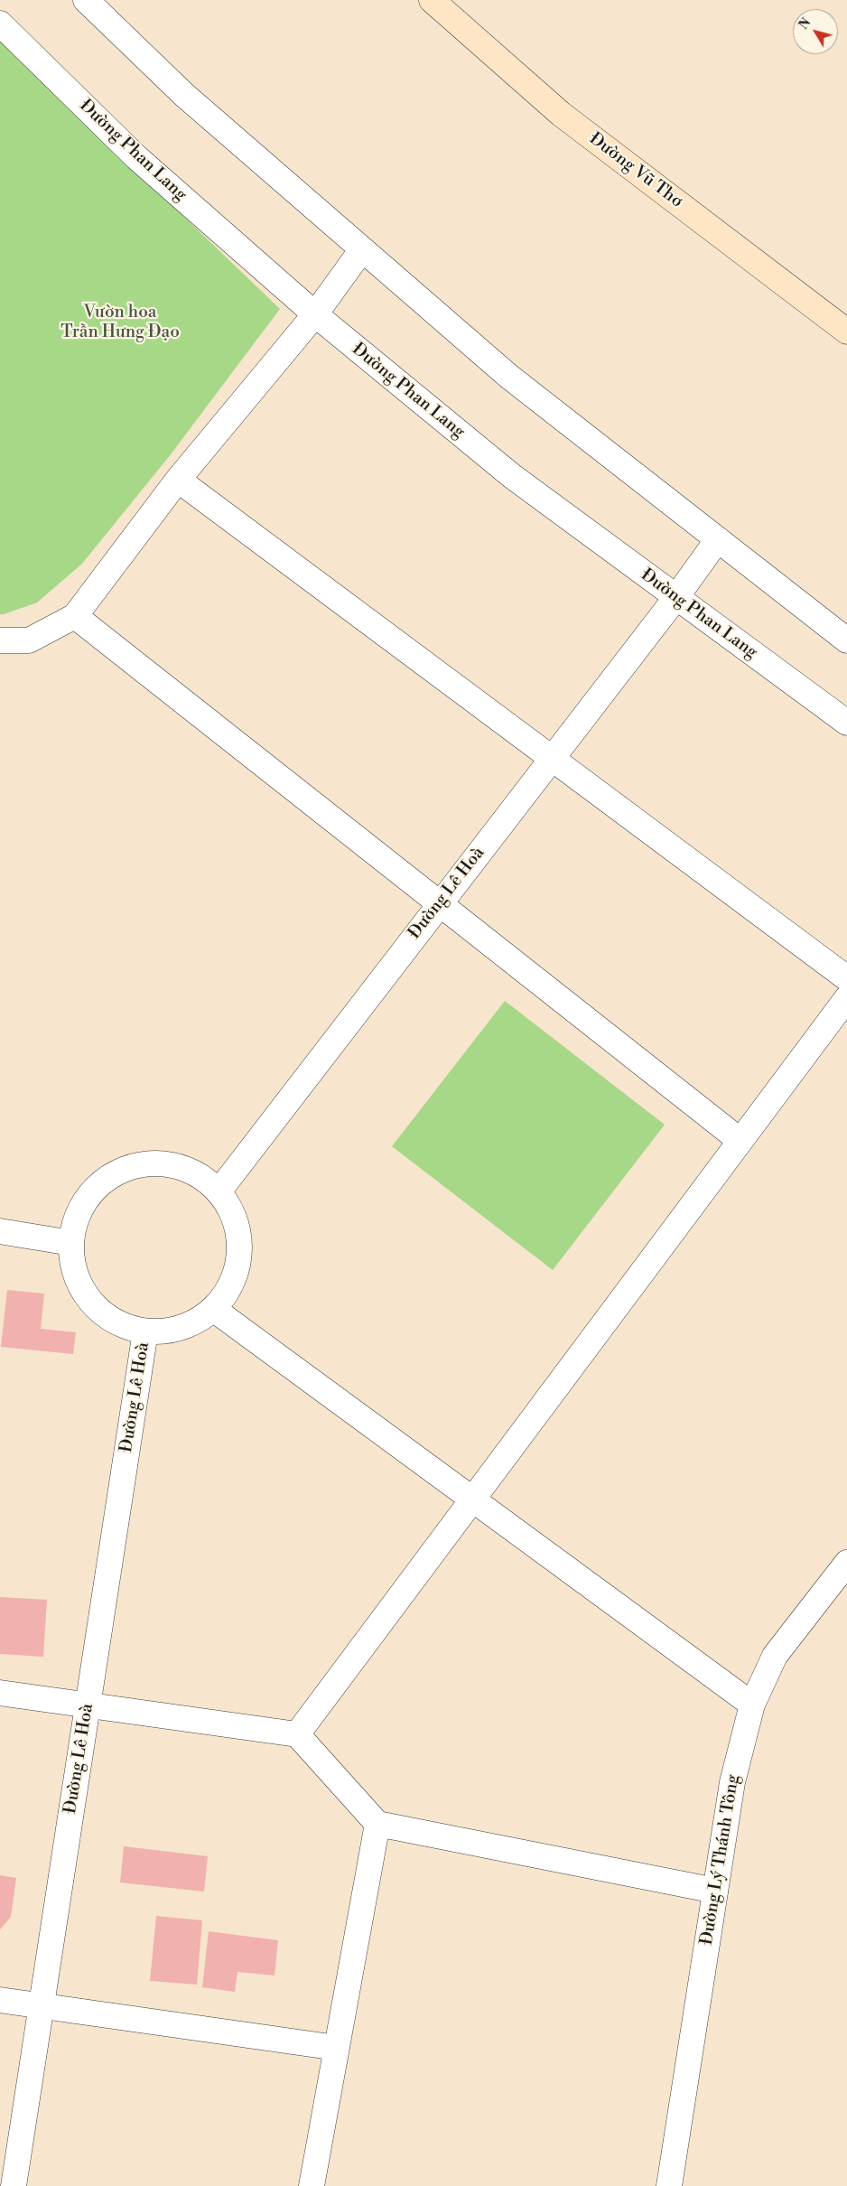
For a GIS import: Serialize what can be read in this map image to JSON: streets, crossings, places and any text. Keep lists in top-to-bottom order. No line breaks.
{"streets":{"main road":["Đường Vũ Thơ"],"street":["Đường Phan Lang","Đường Lê Hoà","Đường Lý Thánh Tông"]},"crossings":[["Đường Phan Lang","Đường Lê Hoà"]],"parks":["Vườn hoa Trần Hưng Đạo"],"north":"top left"}
